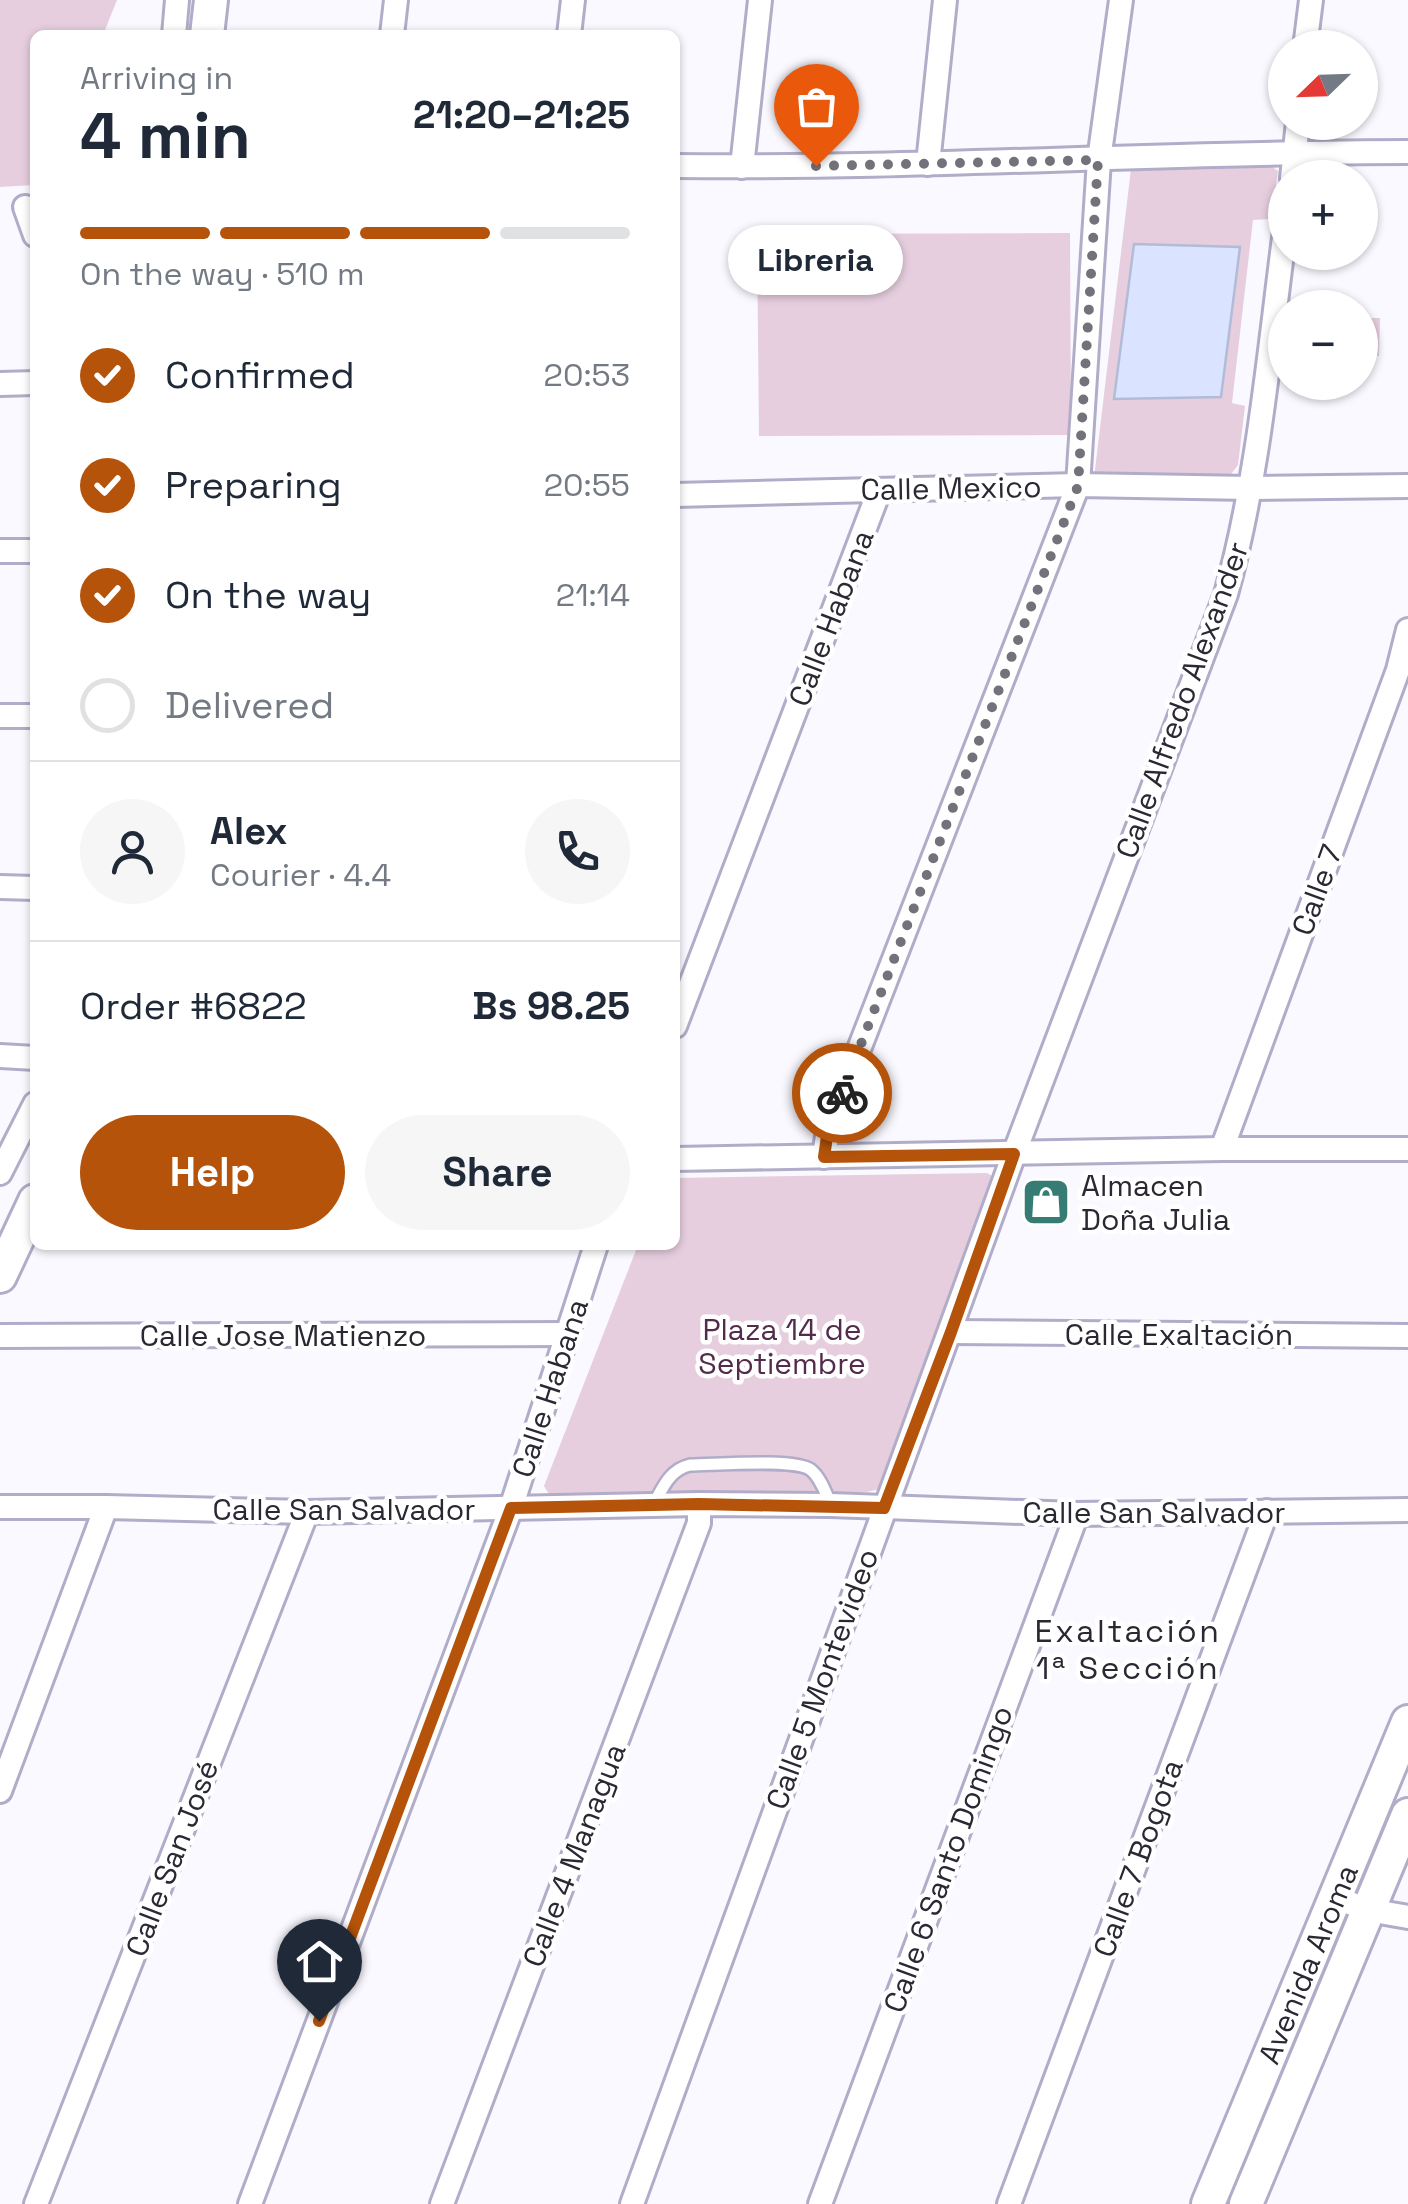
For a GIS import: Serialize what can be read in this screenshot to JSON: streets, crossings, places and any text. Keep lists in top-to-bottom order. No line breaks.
{"streets":{"street":["Calle Mexico","Calle Habana","Calle Alfredo Alexander","Calle 7","Calle Exaltación","Calle Jose Matienzo","Calle San Salvador","Calle 5 Montevideo","Calle 4 Managua","Calle San José","Calle 7 Bogota","Calle 6 Santo Domingo","Avenida Aroma"]},"crossings":[["Calle Mexico","Calle Habana"],["Calle Mexico","Calle Alfredo Alexander"],["Calle Habana","Calle Jose Matienzo"],["Calle Habana","Calle San Salvador"],["Calle Alfredo Alexander","Calle 5 Montevideo"],["Calle Exaltación","Calle 5 Montevideo"],["Calle San Salvador","Calle 5 Montevideo"],["Calle San Salvador","Calle 4 Managua"],["Calle San Salvador","Calle San José"],["Calle San Salvador","Calle 7 Bogota"],["Calle San Salvador","Calle 6 Santo Domingo"]],"districts":["Exaltación 1ª Sección"],"parks":["Plaza 14 de Septiembre"],"places":{"other":["Libreria"],"shop":["Almacen Doña Julia"]},"north":"bottom left","page":{"map_buttons":["+","−"],"heading":["4 min","Arriving in","21:20–21:25"],"panel":["Alex","Courier · 4.4","Order #6822","Bs 98.25"],"bar":"On the way · 510 m","bubble":"Libreria","list":[["Confirmed","20:53"],["Preparing","20:55"],["On the way","21:14"],"Delivered"],"buttons":["Help","Share"]}}
